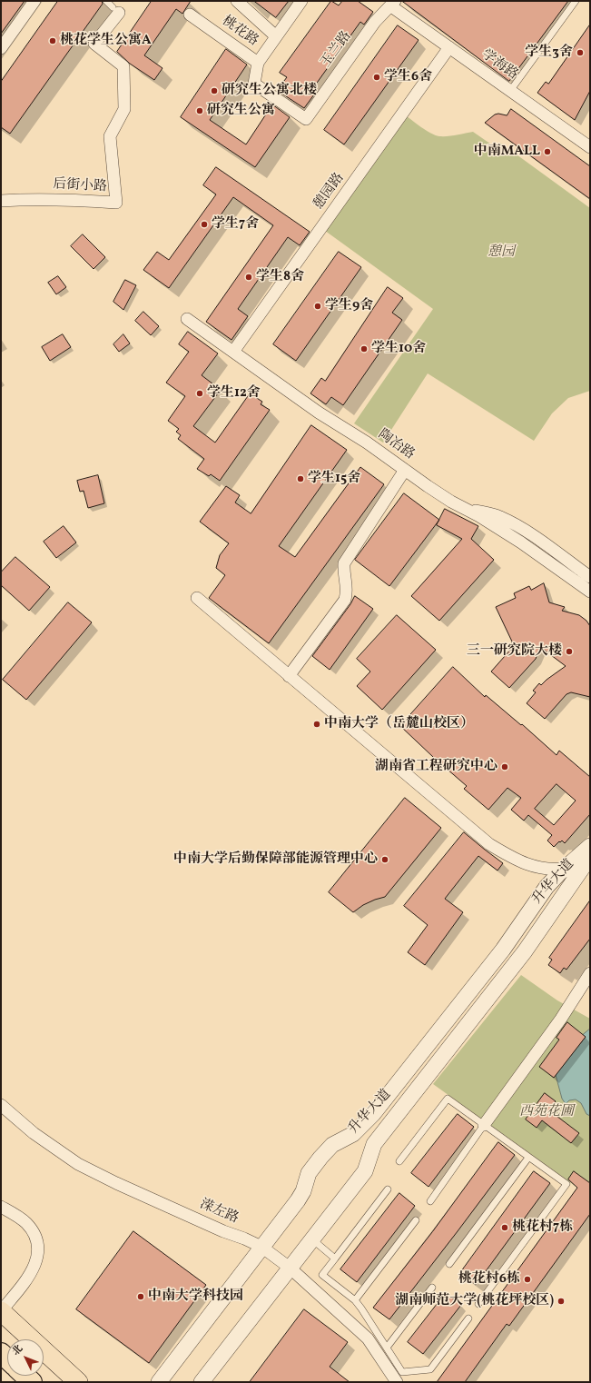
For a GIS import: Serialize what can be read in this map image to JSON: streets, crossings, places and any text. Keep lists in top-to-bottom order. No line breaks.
{"streets":{"street":["桃花路","玉兰路","学海路","后街小路","憩园路","陶冶路","升华大道","溁左路"]},"crossings":[["桃花路","玉兰路"],["玉兰路","学海路"],["学海路","憩园路"],["憩园路","陶冶路"],["升华大道","溁左路"]],"parks":["憩园","西苑花圃"],"places":["桃花学生公寓A","学生3舍","学生6舍","研究生公寓北楼","研究生公寓","中南MALL","学生7舍","学生8舍","学生9舍","学生10舍","学生12舍","学生15舍","三一研究院大楼","中南大学（岳麓山校区）","湖南省工程研究中心","中南大学后勤保障部能源管理中心","桃花村7栋","桃花村6栋","中南大学科技园","湖南师范大学(桃花坪校区)"],"north":"top left"}
